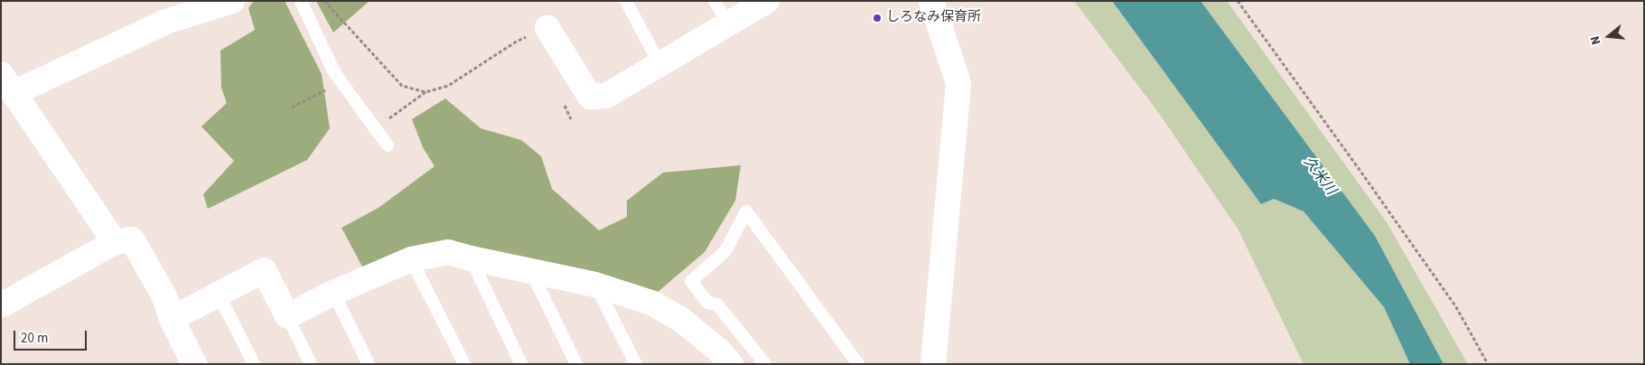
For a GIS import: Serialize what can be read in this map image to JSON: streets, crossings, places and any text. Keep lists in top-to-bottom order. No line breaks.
{"water":["久米川"],"places":["しろなみ保育所"],"scale_bar":"20 m","north":"left"}
